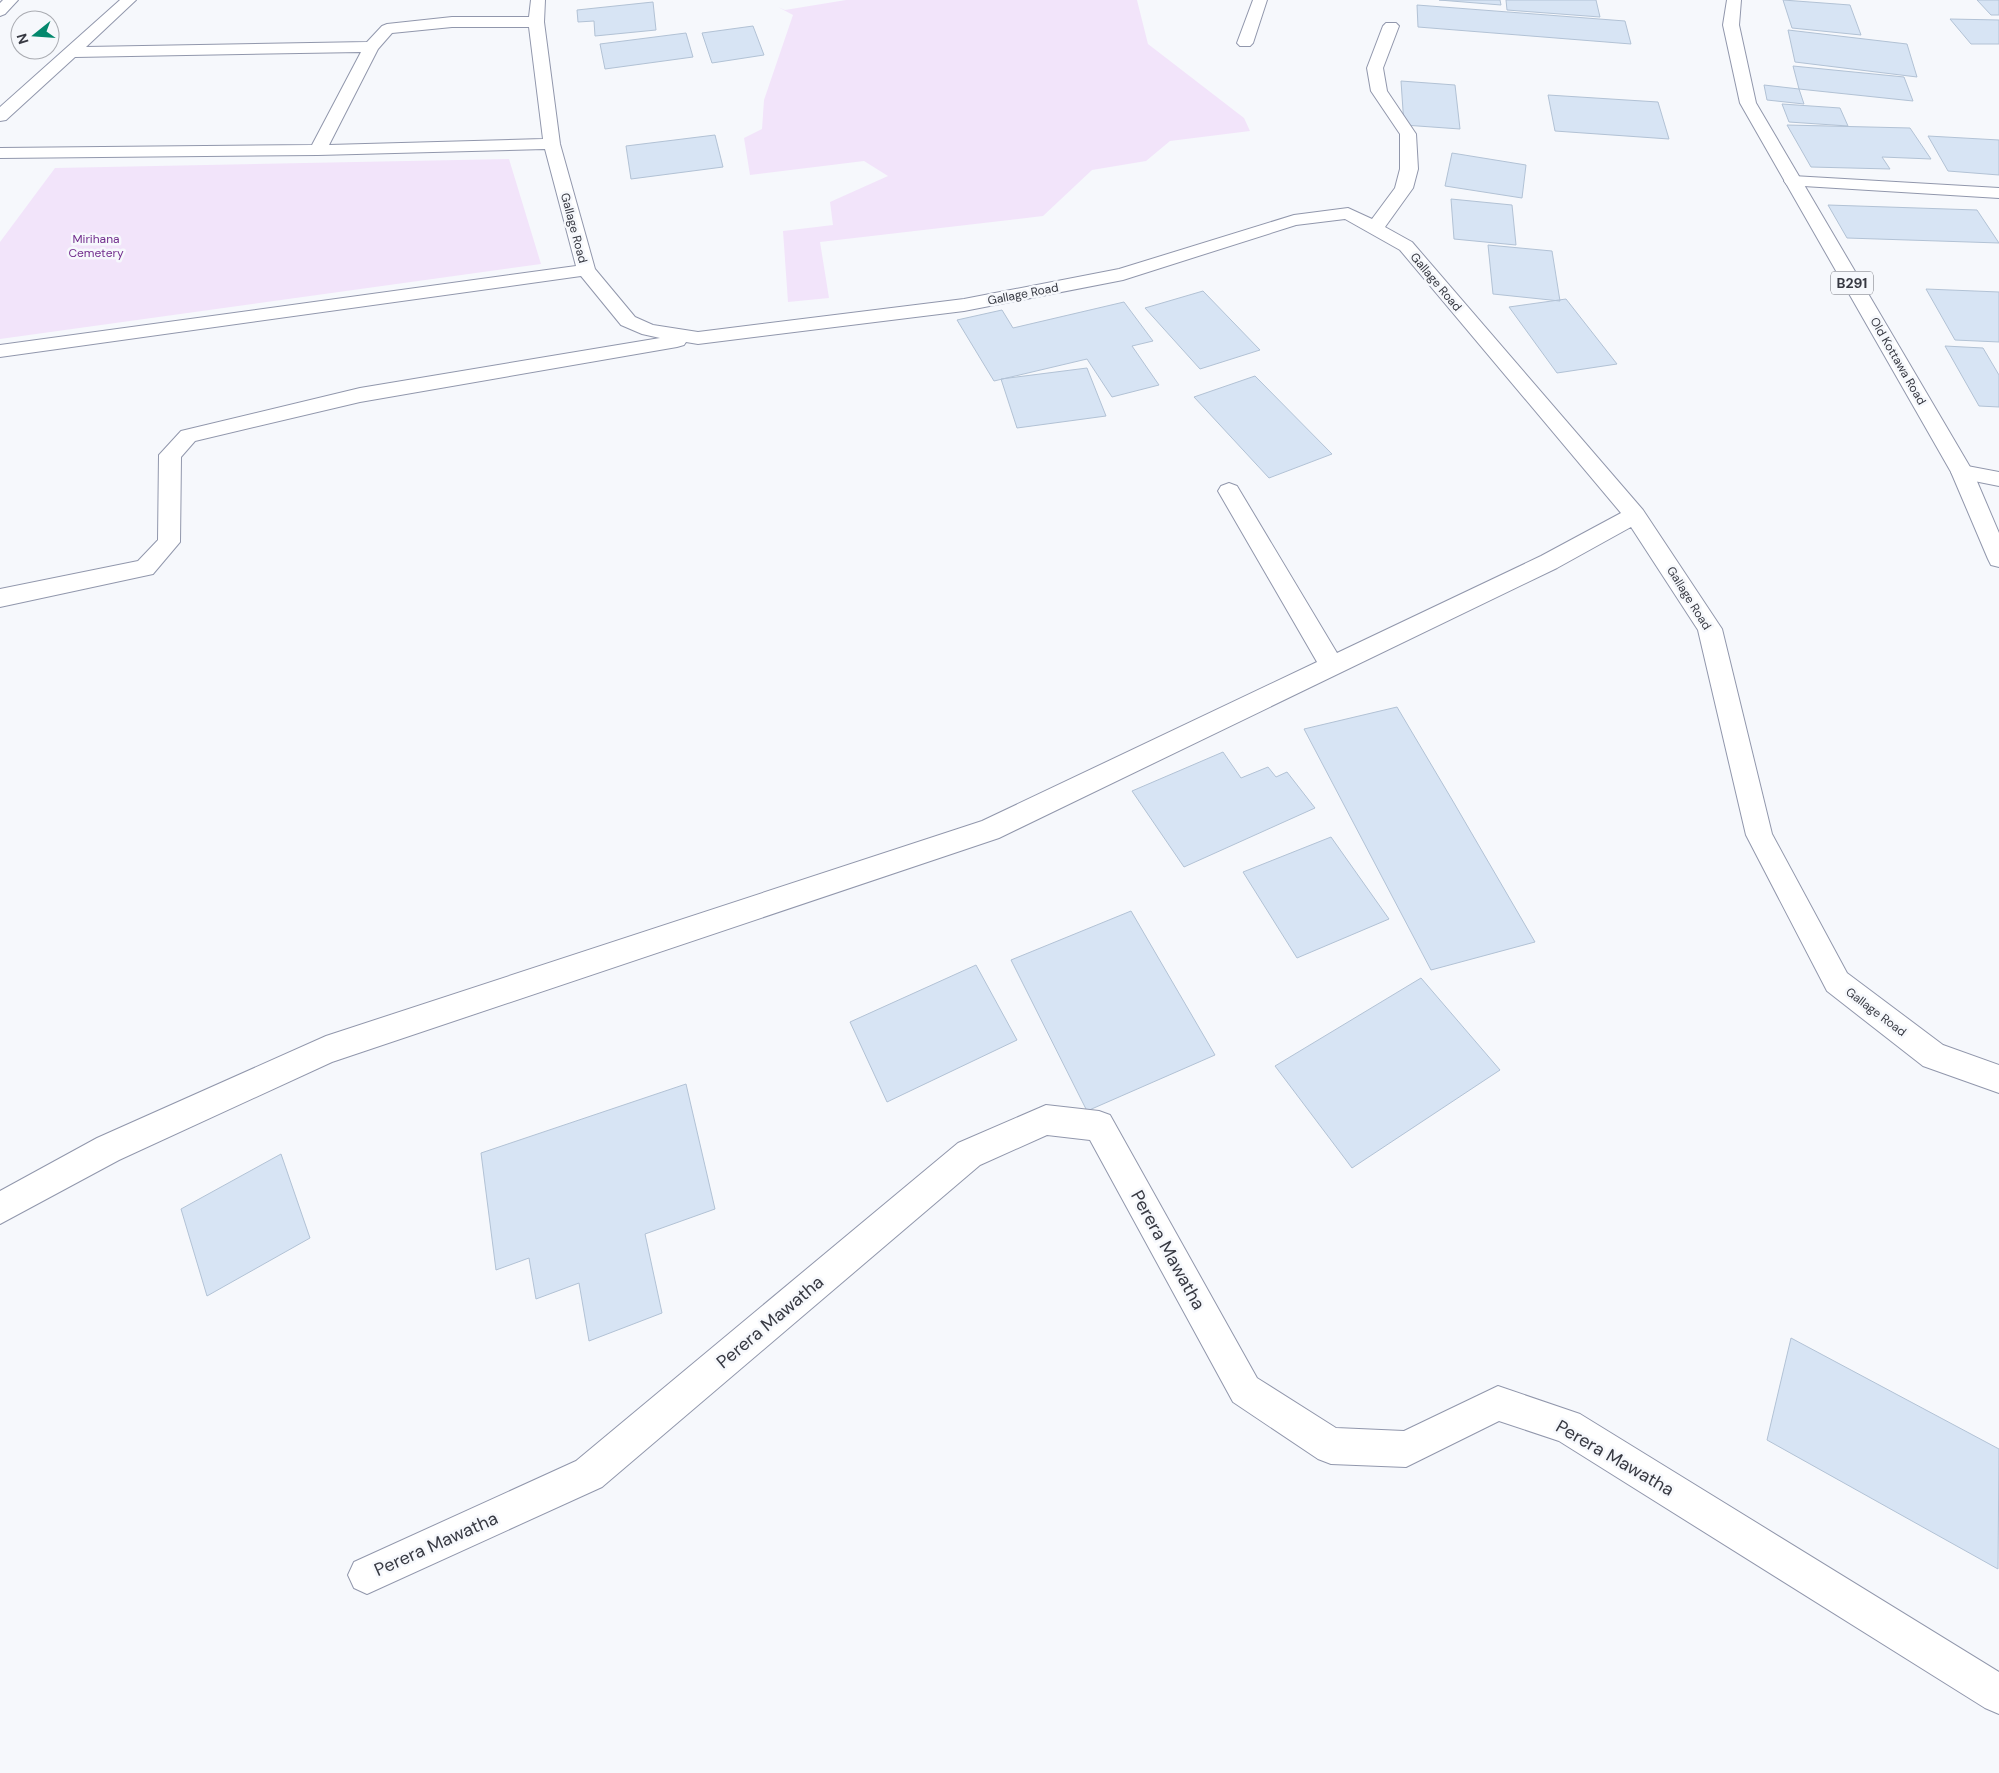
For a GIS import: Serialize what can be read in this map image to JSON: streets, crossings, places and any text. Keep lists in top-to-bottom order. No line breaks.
{"streets":{"street":["Gallage Road","B291","Old Kottawa Road","Perera Mawatha"]},"parks":["Mirihana Cemetery"],"north":"left"}
